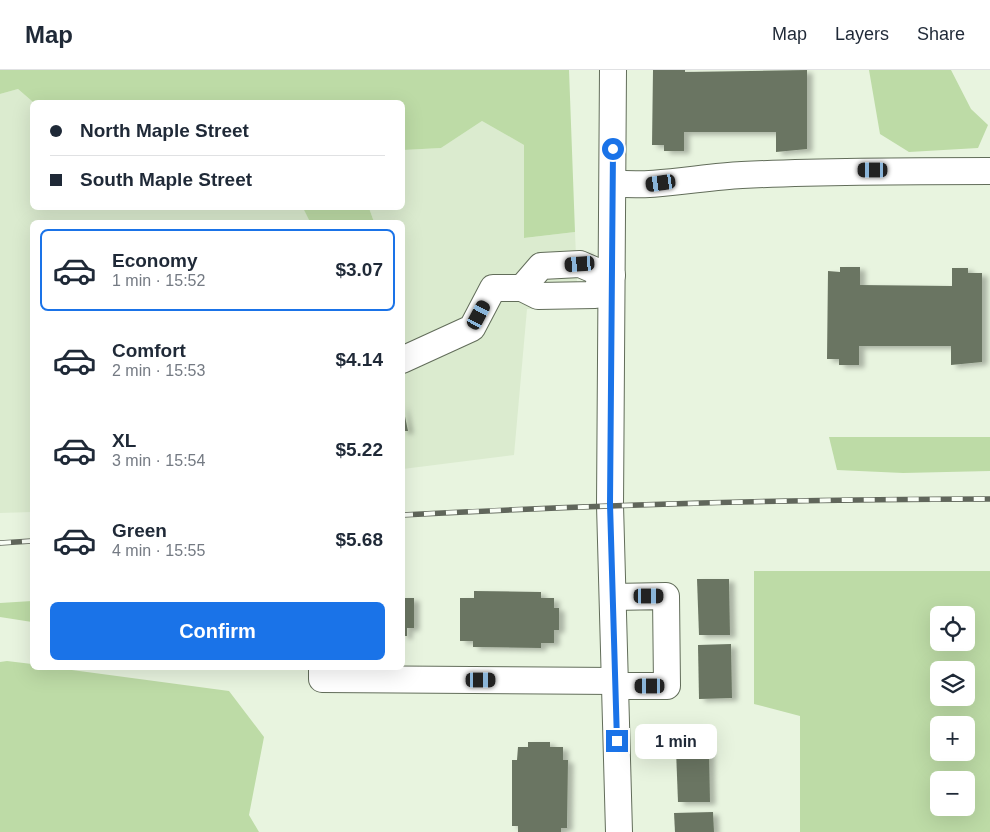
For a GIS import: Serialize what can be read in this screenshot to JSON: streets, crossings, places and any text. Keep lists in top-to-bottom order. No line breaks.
{"page":{"header":"Map","nav":["Map","Layers","Share"],"banner":["North Maple Street","South Maple Street"],"list":[{"name":"Economy","note":"1 min · 15:52","value":"$3.07"},{"name":"Comfort","note":"2 min · 15:53","value":"$4.14"},{"name":"XL","note":"3 min · 15:54","value":"$5.22"},{"name":"Green","note":"4 min · 15:55","value":"$5.68"}],"buttons":"Confirm","map_buttons":["+","−"],"bubble":"1 min"}}
